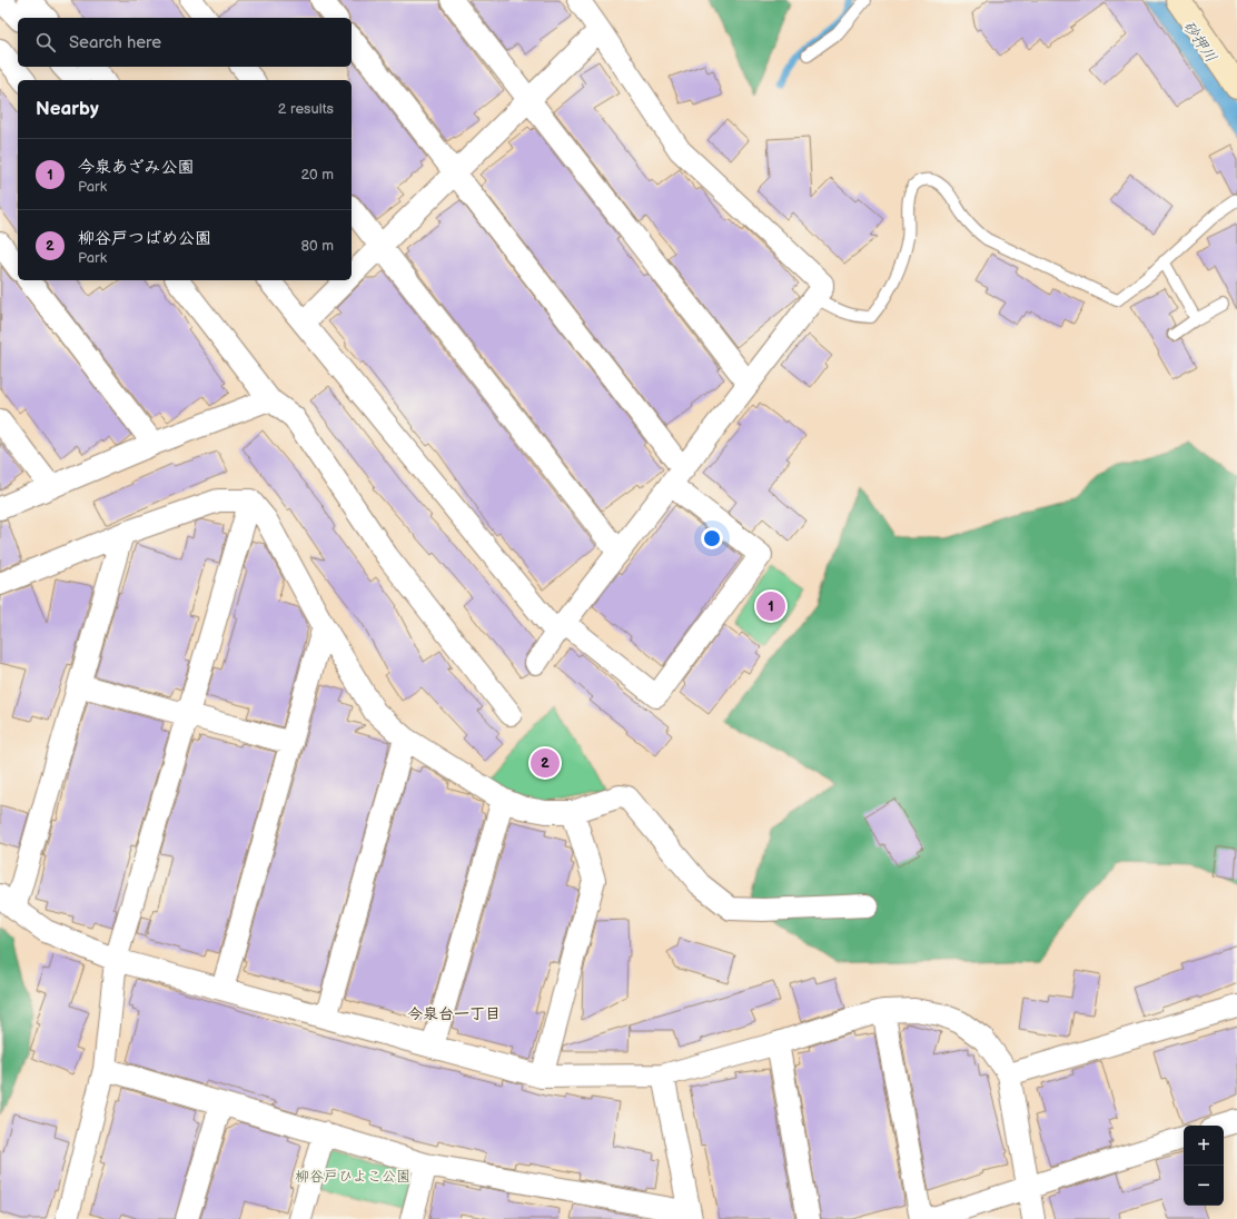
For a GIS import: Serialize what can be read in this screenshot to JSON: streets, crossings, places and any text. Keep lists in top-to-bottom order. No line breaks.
{"districts":["今泉台一丁目"],"water":["砂押川"],"parks":["柳谷戸ひよこ公園"],"page":{"search":"Search here","heading":["Nearby","2 results"],"list":[{"mark":"1","name":"今泉あざみ公園","note":"Park","value":"20 m"},{"mark":"2","name":"柳谷戸つばめ公園","note":"Park","value":"80 m"}],"pins":["1","2"],"map_buttons":["+","−"]}}
